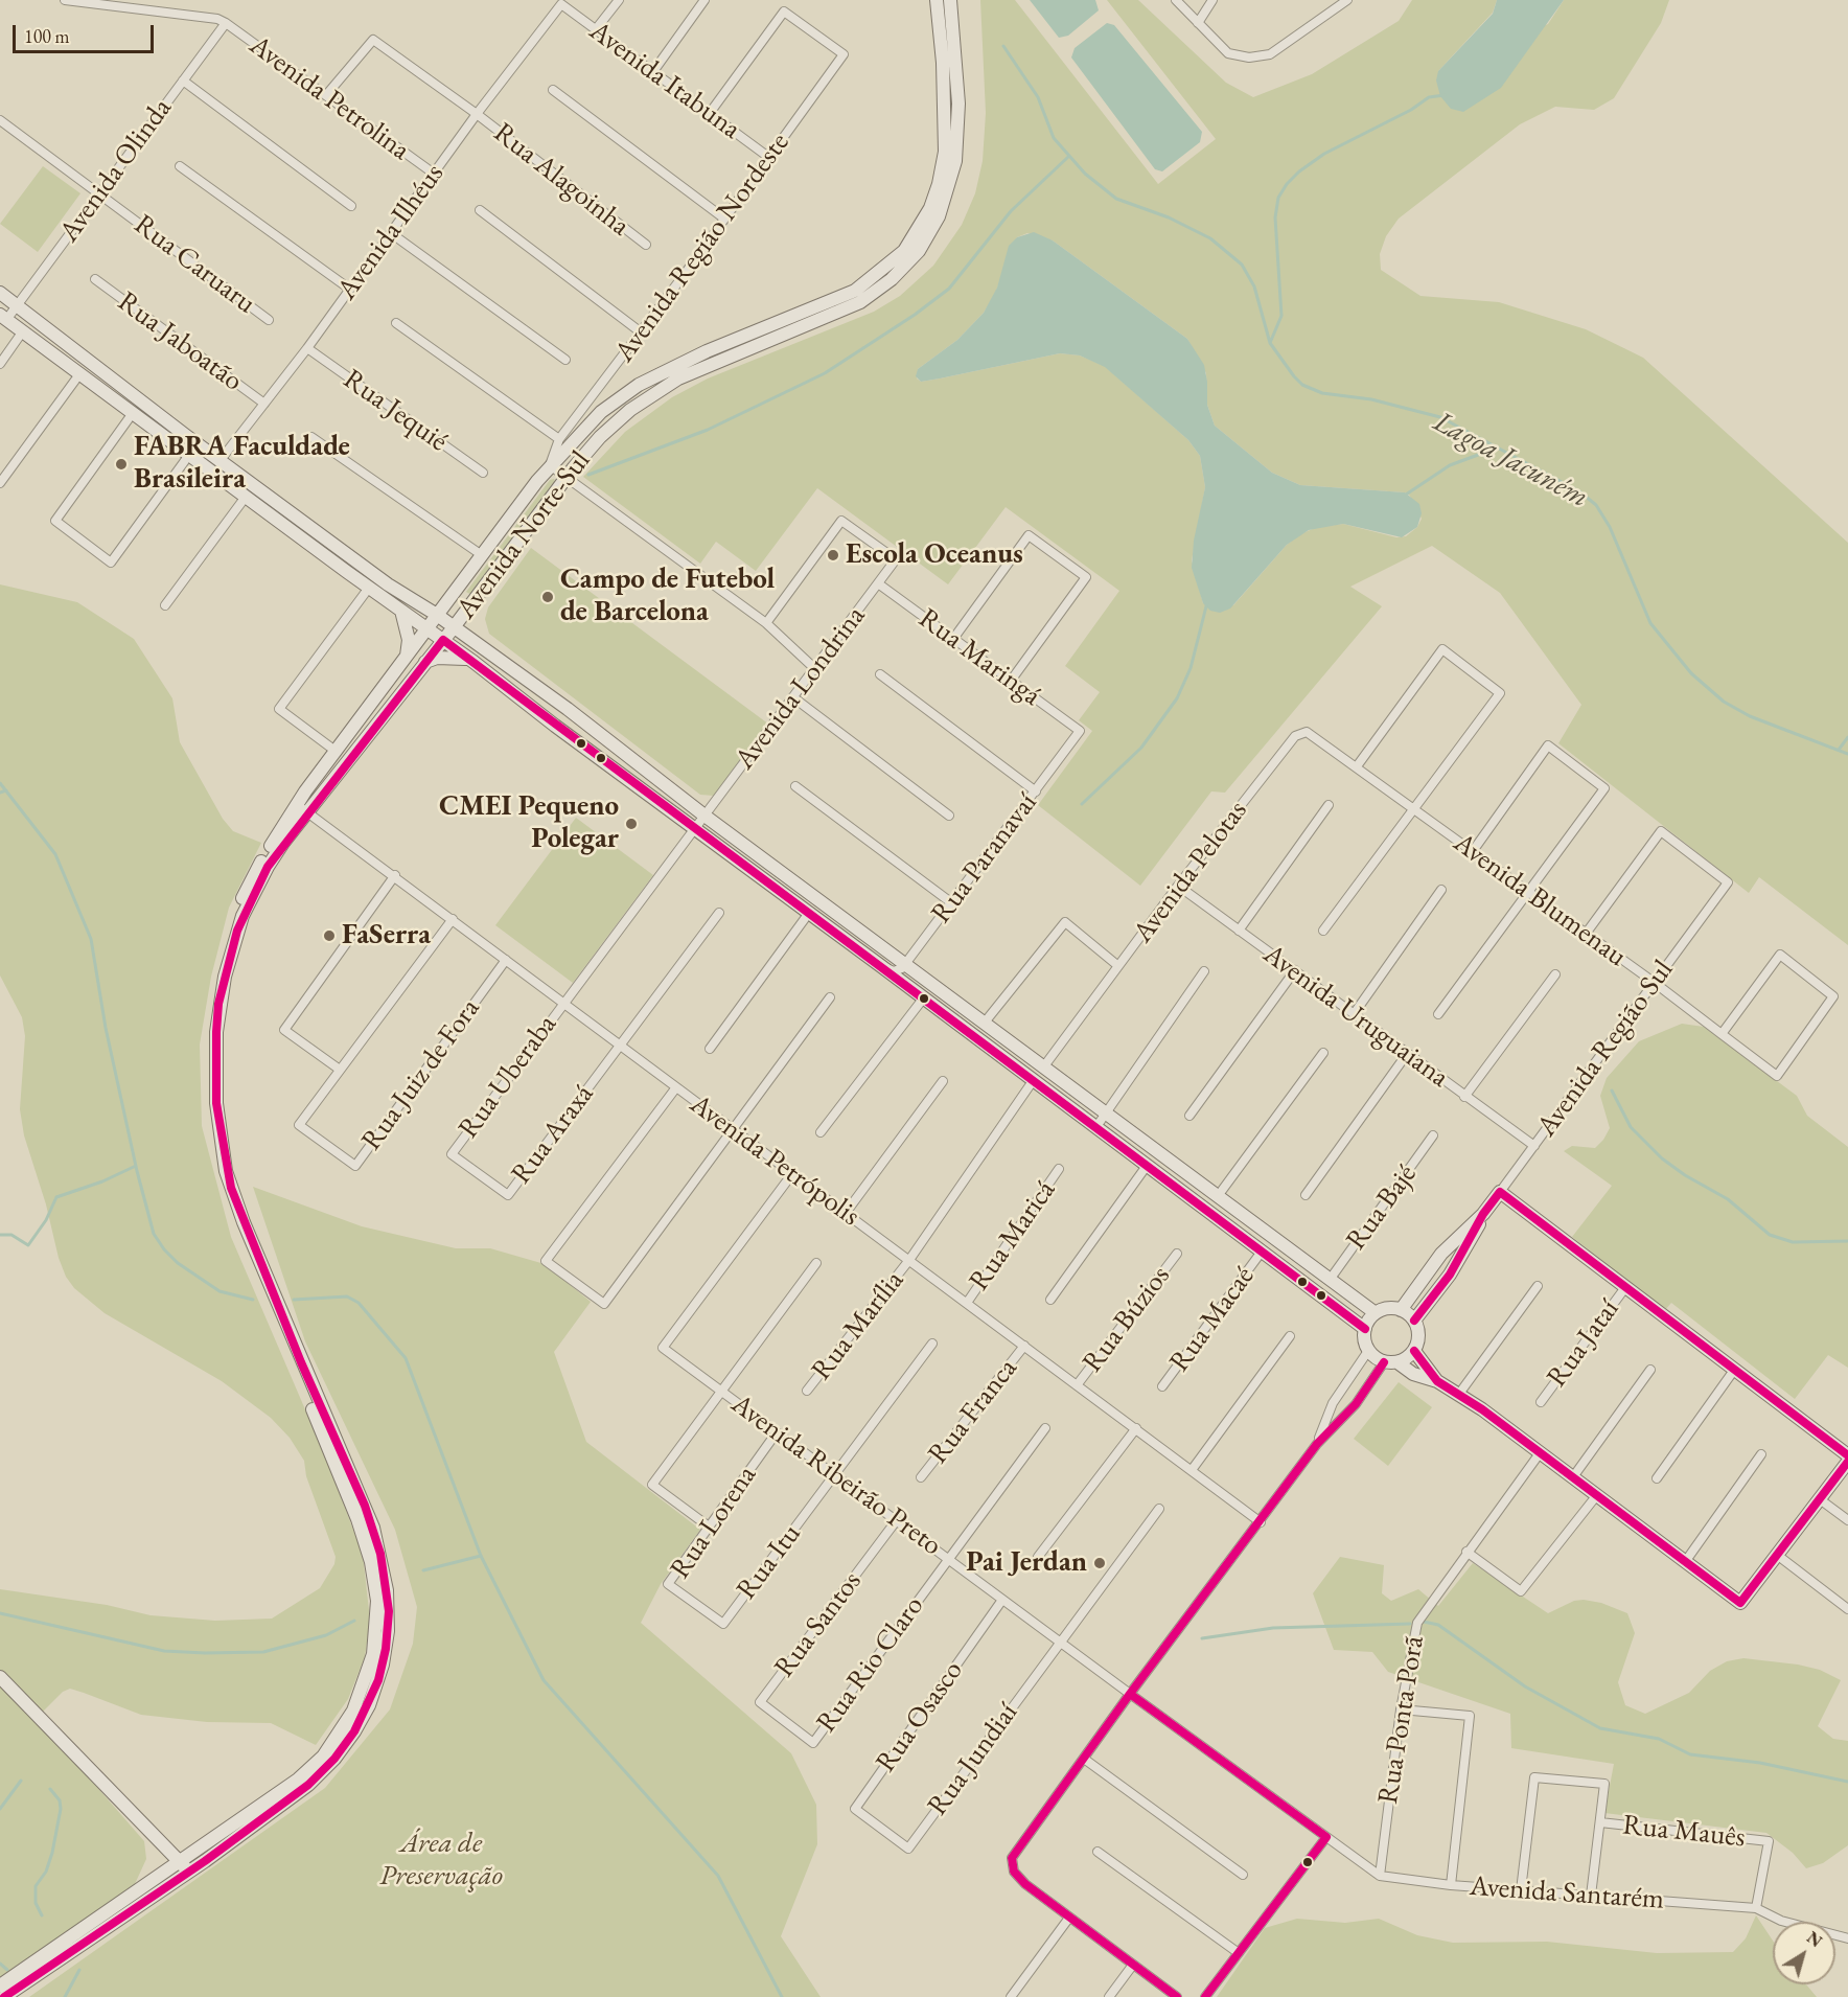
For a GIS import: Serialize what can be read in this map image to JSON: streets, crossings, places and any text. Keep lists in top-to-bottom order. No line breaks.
{"streets":{"street":["Avenida Itabuna","Avenida Petrolina","Avenida Olinda","Rua Alagoinha","Avenida Ilhéus","Avenida Região Nordeste","Rua Caruaru","Rua Jaboatão","Rua Jequié","Avenida Norte-Sul","Rua Maringá","Avenida Londrina","Rua Paranavaí","Avenida Pelotas","Avenida Blumenau","Avenida Uruguaiana","Avenida Região Sul","Rua Juiz de Fora","Rua Uberaba","Rua Araxá","Avenida Petrópolis","Rua Bajé","Rua Maricá","Rua Búzios","Rua Macaé","Rua Marília","Rua Jataí","Rua Franca","Avenida Ribeirão Preto","Rua Lorena","Rua Itu","Rua Santos","Rua Rio Claro","Rua Osasco","Rua Ponta Porã","Rua Jundiaí","Rua Mauês","Avenida Santarém"]},"crossings":[["Avenida Itabuna","Avenida Ilhéus"],["Avenida Itabuna","Avenida Região Nordeste"],["Avenida Petrolina","Avenida Olinda"],["Avenida Petrolina","Rua Alagoinha"],["Avenida Petrolina","Avenida Ilhéus"],["Avenida Olinda","Rua Caruaru"],["Rua Alagoinha","Avenida Ilhéus"],["Avenida Ilhéus","Rua Jaboatão"],["Avenida Ilhéus","Rua Jequié"],["Avenida Região Nordeste","Avenida Norte-Sul"],["Avenida Norte-Sul","Avenida Petrópolis"],["Rua Maringá","Avenida Londrina"],["Rua Maringá","Rua Paranavaí"],["Avenida Londrina","Rua Uberaba"],["Avenida Londrina","Avenida Petrópolis"],["Avenida Pelotas","Avenida Blumenau"],["Avenida Pelotas","Avenida Uruguaiana"],["Avenida Blumenau","Avenida Região Sul"],["Avenida Uruguaiana","Avenida Região Sul"],["Rua Juiz de Fora","Avenida Petrópolis"],["Rua Uberaba","Rua Araxá"],["Rua Uberaba","Avenida Petrópolis"],["Rua Araxá","Avenida Petrópolis"],["Avenida Petrópolis","Rua Maricá"],["Avenida Petrópolis","Rua Búzios"],["Avenida Petrópolis","Rua Marília"],["Avenida Petrópolis","Rua Franca"],["Avenida Petrópolis","Avenida Ribeirão Preto"],["Avenida Ribeirão Preto","Rua Lorena"],["Avenida Ribeirão Preto","Rua Itu"],["Avenida Ribeirão Preto","Rua Santos"],["Avenida Ribeirão Preto","Rua Rio Claro"],["Avenida Ribeirão Preto","Rua Osasco"],["Avenida Ribeirão Preto","Rua Jundiaí"],["Rua Lorena","Rua Itu"],["Rua Santos","Rua Rio Claro"],["Rua Osasco","Rua Jundiaí"],["Rua Ponta Porã","Avenida Santarém"],["Rua Mauês","Avenida Santarém"]],"water":["Lagoa Jacuném"],"parks":["Área de Preservação"],"places":["FABRA Faculdade Brasileira","Escola Oceanus","Campo de Futebol de Barcelona","CMEI Pequeno Polegar","FaSerra","Pai Jerdan"],"scale_bar":"100 m","north":"top right"}
